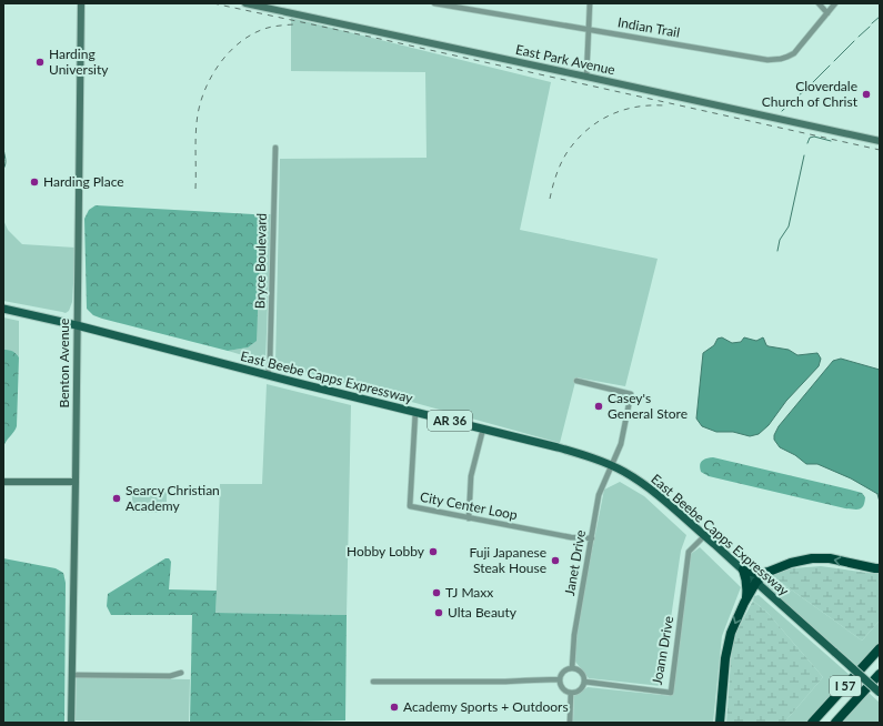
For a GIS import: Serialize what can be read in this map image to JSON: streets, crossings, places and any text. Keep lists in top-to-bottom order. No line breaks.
{"streets":{"highway":["I 57"],"main road":["East Beebe Capps Expressway","AR 36"],"street":["Indian Trail","East Park Avenue","Bryce Boulevard","Benton Avenue","City Center Loop","Janet Drive","Joann Drive"]},"crossings":[["Bryce Boulevard","East Beebe Capps Expressway"],["Benton Avenue","East Beebe Capps Expressway"],["East Beebe Capps Expressway","City Center Loop"],["East Beebe Capps Expressway","Janet Drive"],["East Beebe Capps Expressway","Joann Drive"],["City Center Loop","Janet Drive"],["Janet Drive","Joann Drive"]],"places":["Harding University","Cloverdale Church of Christ","Harding Place","Casey's General Store","Searcy Christian Academy","Hobby Lobby","Fuji Japanese Steak House","TJ Maxx","Ulta Beauty","Academy Sports + Outdoors"]}
